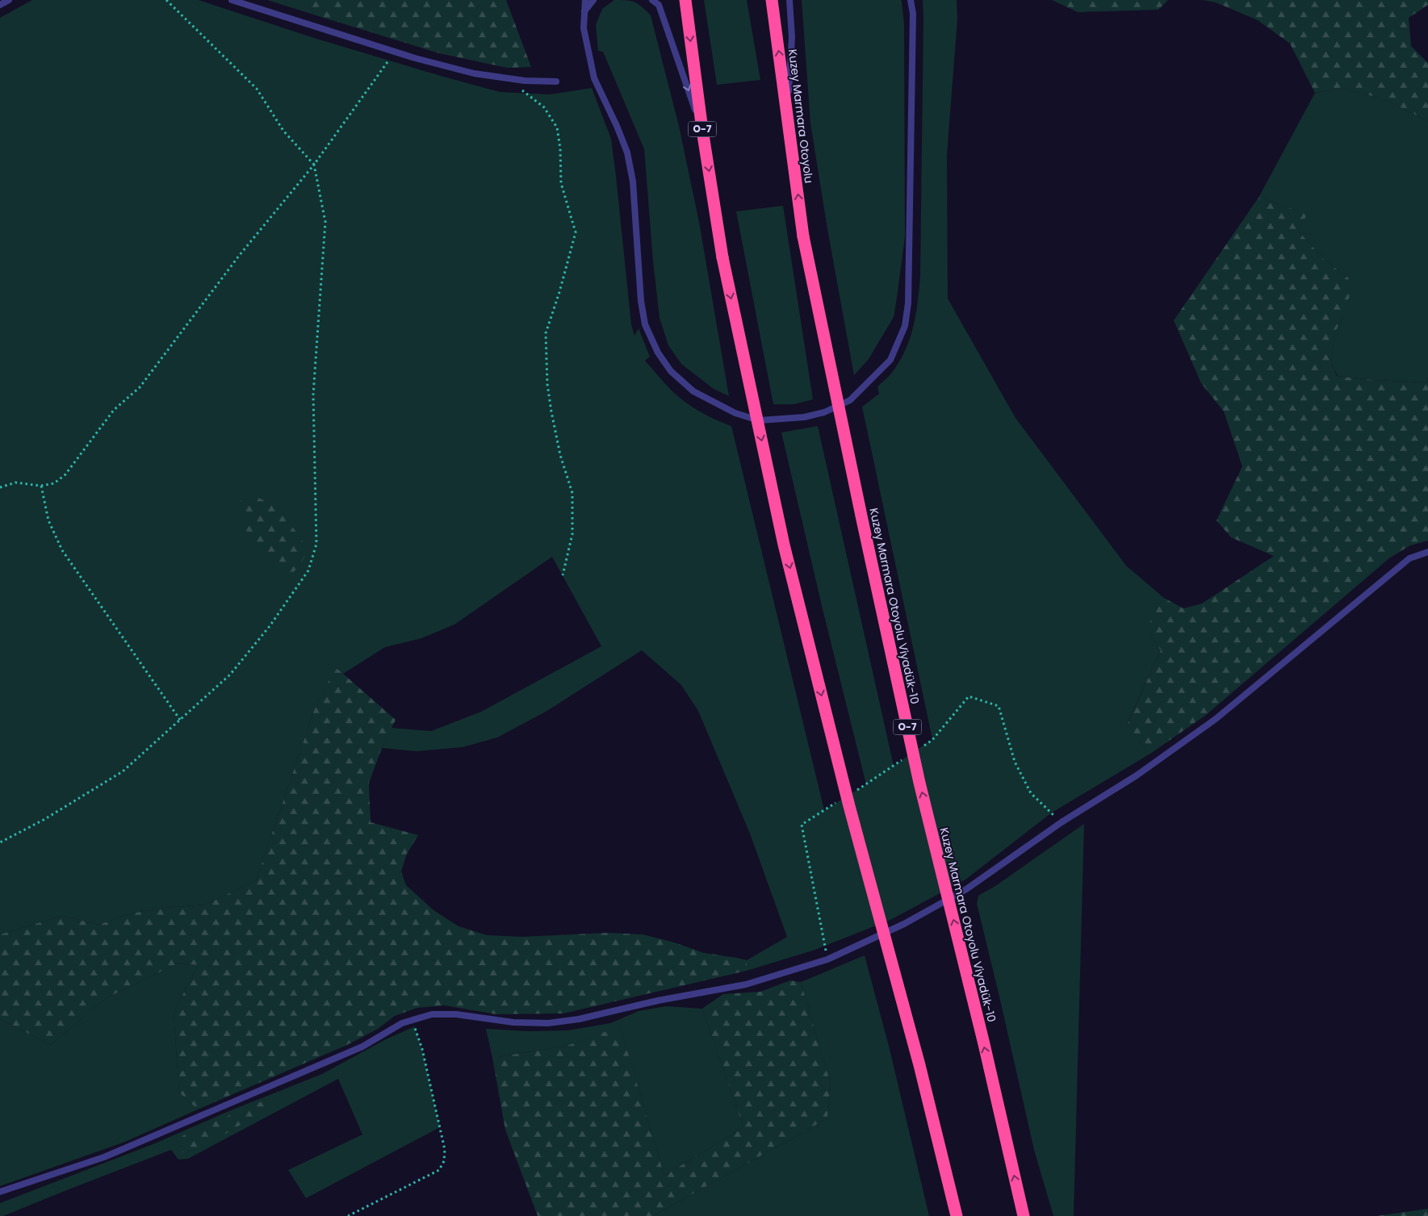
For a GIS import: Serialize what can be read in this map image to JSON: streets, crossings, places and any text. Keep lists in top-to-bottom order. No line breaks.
{"streets":{"highway":["Kuzey Marmara Otoyolu","O-7","Kuzey Marmara Otoyolu Viyadük-10"]},"crossings":[["Kuzey Marmara Otoyolu","Kuzey Marmara Otoyolu Viyadük-10"]]}
